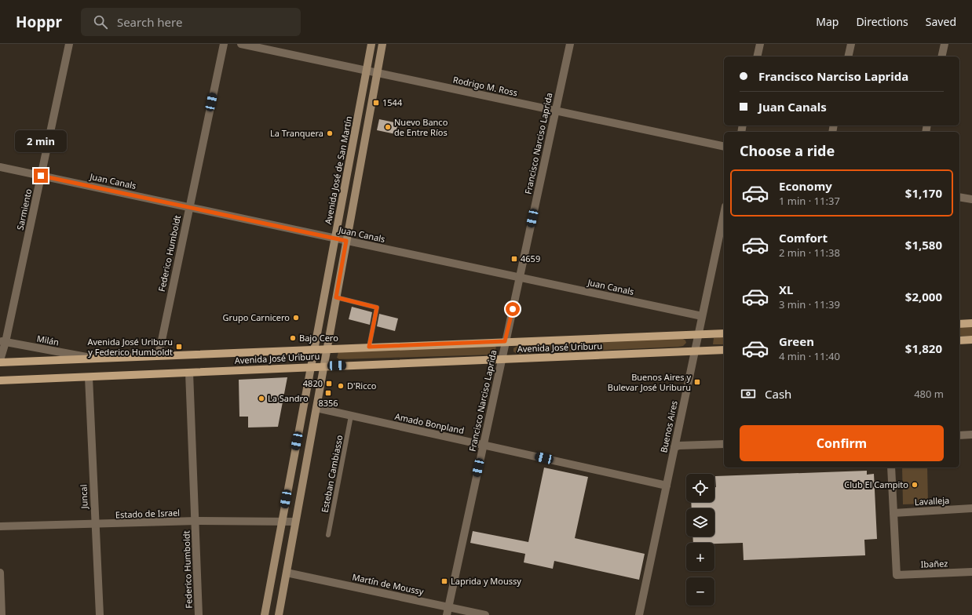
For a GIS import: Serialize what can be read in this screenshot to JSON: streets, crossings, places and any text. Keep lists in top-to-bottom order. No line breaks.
{"streets":{"main road":["Avenida José de San Martín","Avenida José Uriburu"],"street":["Rodrigo M. Ross","Francisco Narciso Laprida","Juan Canals","Sarmiento","Federico Humboldt","Milán","Amado Bonpland","Buenos Aires","Juncal","Lavalleja","Estado de Israel","Ibañez","Martín de Moussy"],"lane":["Esteban Cambiasso"]},"crossings":[["Rodrigo M. Ross","Francisco Narciso Laprida"],["Rodrigo M. Ross","Avenida José de San Martín"],["Francisco Narciso Laprida","Juan Canals"],["Francisco Narciso Laprida","Avenida José Uriburu"],["Francisco Narciso Laprida","Amado Bonpland"],["Francisco Narciso Laprida","Martín de Moussy"],["Avenida José de San Martín","Juan Canals"],["Avenida José de San Martín","Avenida José Uriburu"],["Avenida José de San Martín","Estado de Israel"],["Juan Canals","Sarmiento"],["Juan Canals","Federico Humboldt"],["Juan Canals","Buenos Aires"],["Sarmiento","Milán"],["Federico Humboldt","Avenida José Uriburu"],["Federico Humboldt","Estado de Israel"],["Milán","Avenida José Uriburu"],["Avenida José Uriburu","Buenos Aires"],["Avenida José Uriburu","Juncal"],["Amado Bonpland","Buenos Aires"],["Amado Bonpland","Esteban Cambiasso"],["Juncal","Estado de Israel"],["Lavalleja","Ibañez"]],"places":{"transit":["1544","4659","Avenida José Uriburu y Federico Humboldt","Buenos Aires y Bulevar José Uriburu","4820","8356","Laprida y Moussy"],"other":["Nuevo Banco de Entre Ríos","La Tranquera","Grupo Carnicero","Bajo Cero","D'Ricco","La Sandro","Club El Campito"]},"page":{"header":"Hoppr","search":"Search here","nav":["Map","Directions","Saved"],"banner":["Francisco Narciso Laprida","Juan Canals"],"bubble":"2 min","heading":"Choose a ride","list":[{"name":"Economy","note":"1 min · 11:37","value":"$1,170"},{"name":"Comfort","note":"2 min · 11:38","value":"$1,580"},{"name":"XL","note":"3 min · 11:39","value":"$2,000"},{"name":"Green","note":"4 min · 11:40","value":"$1,820"}],"pay":["Cash","480 m"],"buttons":"Confirm","map_buttons":["+","−"]}}
